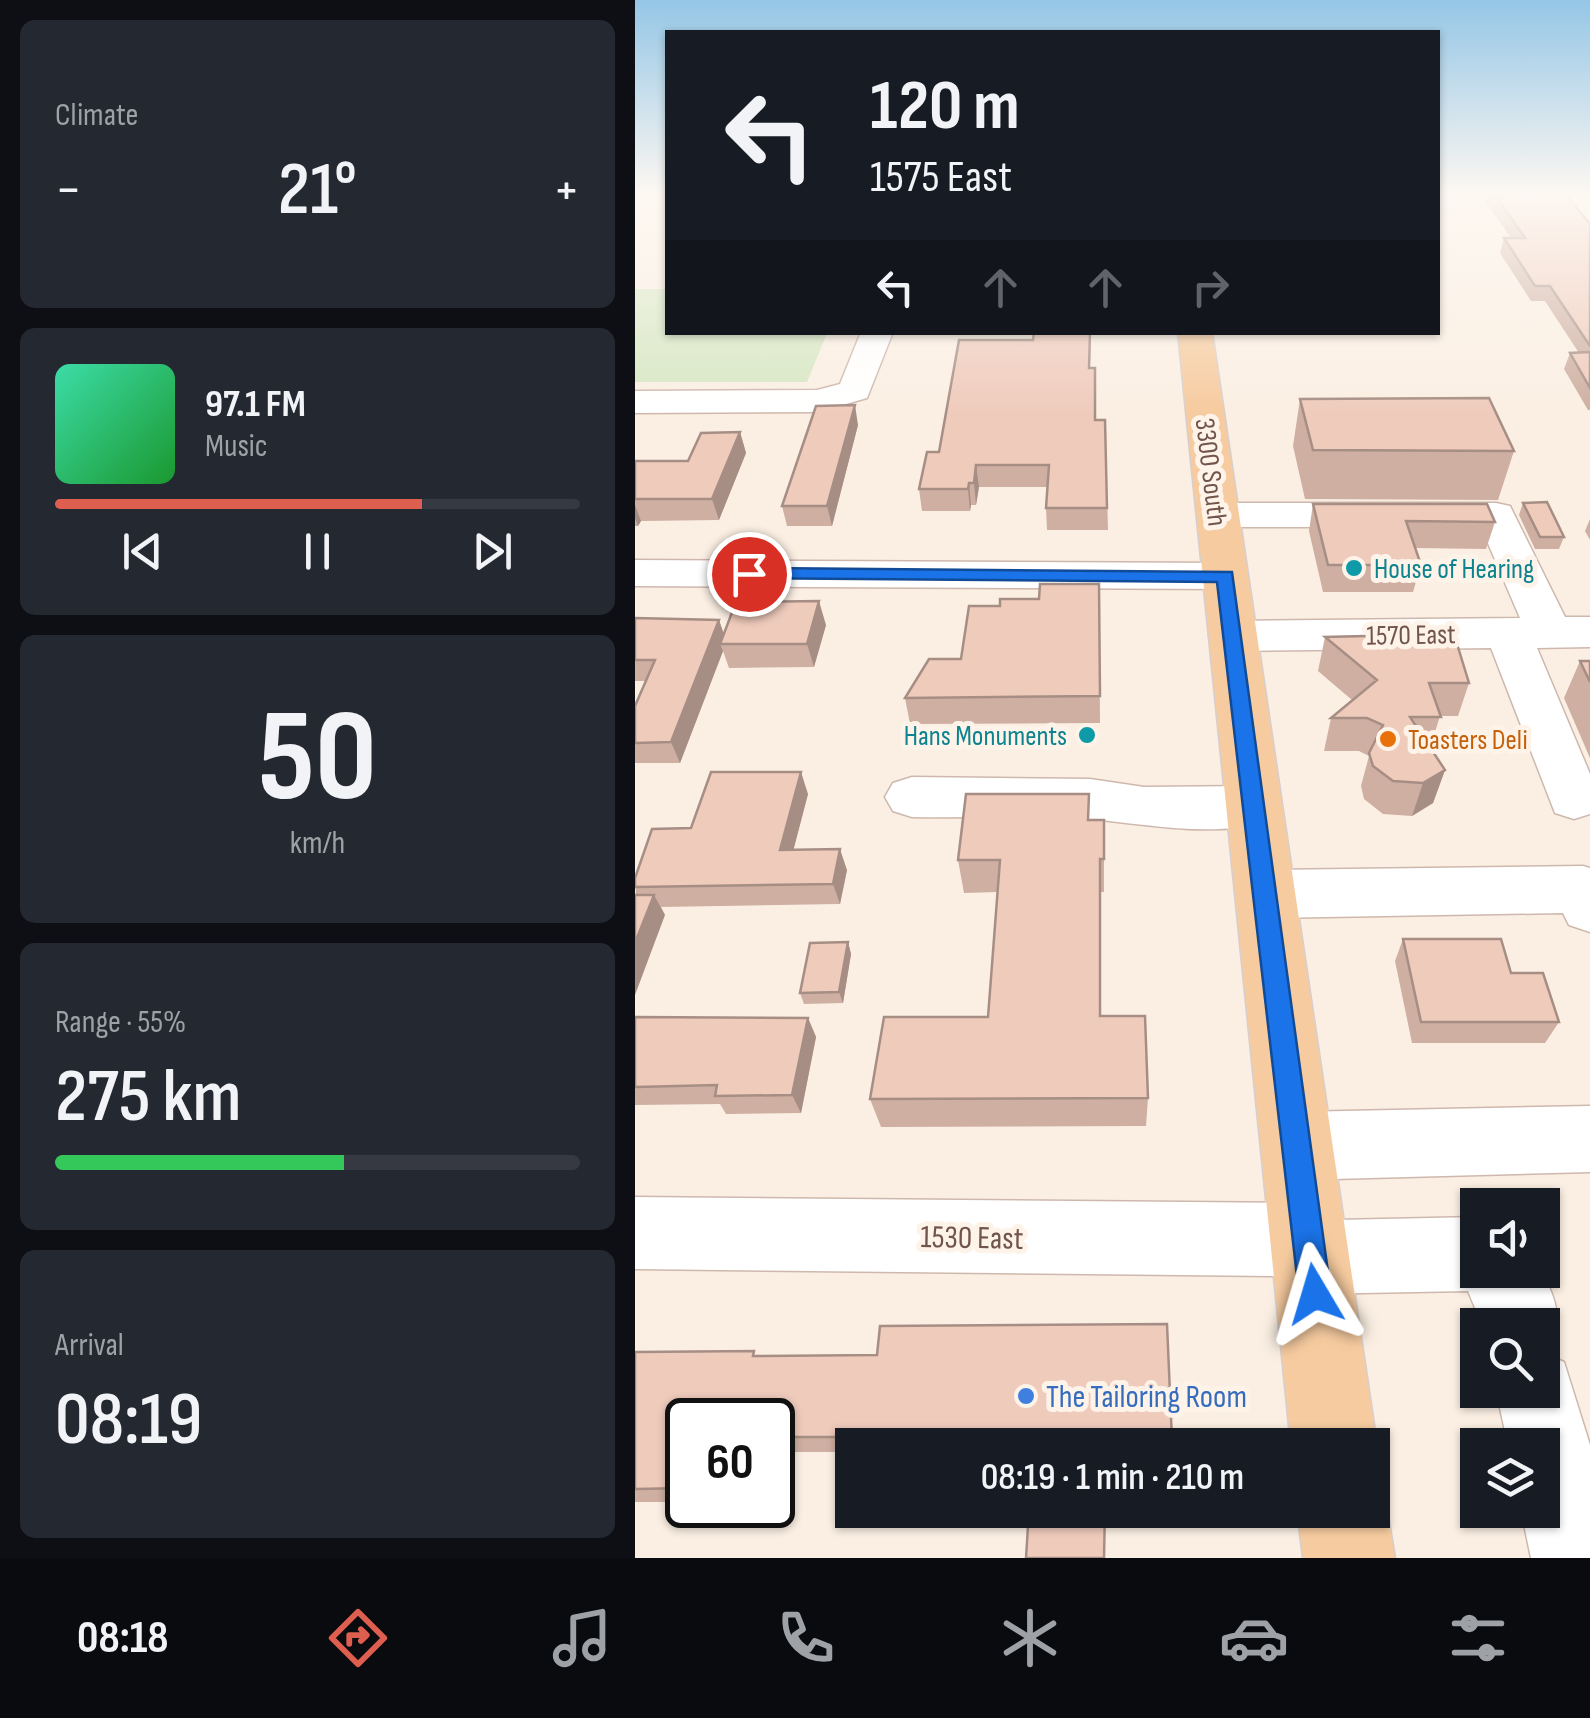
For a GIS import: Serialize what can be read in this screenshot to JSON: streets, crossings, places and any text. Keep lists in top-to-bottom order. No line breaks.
{"streets":{"main road":["3300 South"],"street":["1570 East","1530 East"]},"crossings":[["3300 South","1570 East"],["3300 South","1530 East"]],"places":["House of Hearing","Hans Monuments","Toasters Deli","The Tailoring Room"],"page":{"tile":["Climate",["50","km/h"],["Range · 55%","275 km"],["Arrival","08:19"]],"turn":["120 m","1575 East"],"heat":["−","21°","+"],"song":["97.1 FM","Music"],"limit":"60","trip":"08:19 · 1 min · 210 m","tabs":"08:18"}}
